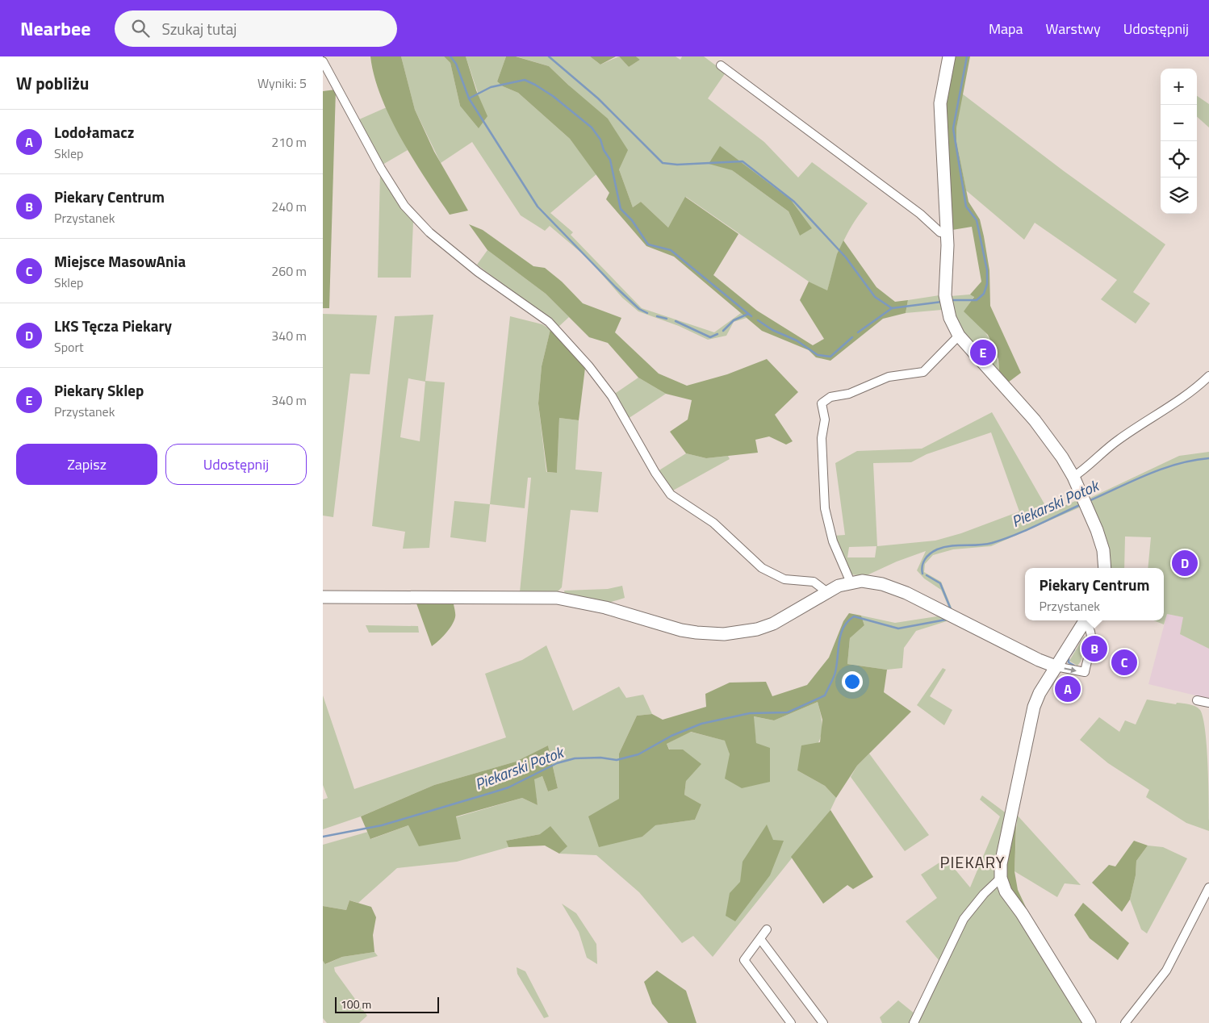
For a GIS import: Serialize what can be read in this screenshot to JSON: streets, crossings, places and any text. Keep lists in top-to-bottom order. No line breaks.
{"districts":["PIEKARY"],"water":["Piekarski Potok"],"scale_bar":"100 m","page":{"header":"Nearbee","search":"Szukaj tutaj","nav":["Mapa","Warstwy","Udostępnij"],"heading":["W pobliżu","Wyniki: 5"],"map_buttons":["+","−"],"list":[{"mark":"A","name":"Lodołamacz","note":"Sklep","value":"210 m"},{"mark":"B","name":"Piekary Centrum","note":"Przystanek","value":"240 m"},{"mark":"C","name":"Miejsce MasowAnia","note":"Sklep","value":"260 m"},{"mark":"D","name":"LKS Tęcza Piekary","note":"Sport","value":"340 m"},{"mark":"E","name":"Piekary Sklep","note":"Przystanek","value":"340 m"}],"pins":["E","D","B","C","A"],"buttons":["Zapisz","Udostępnij"],"popup":["Piekary Centrum","Przystanek"],"scale":"100 m"}}
